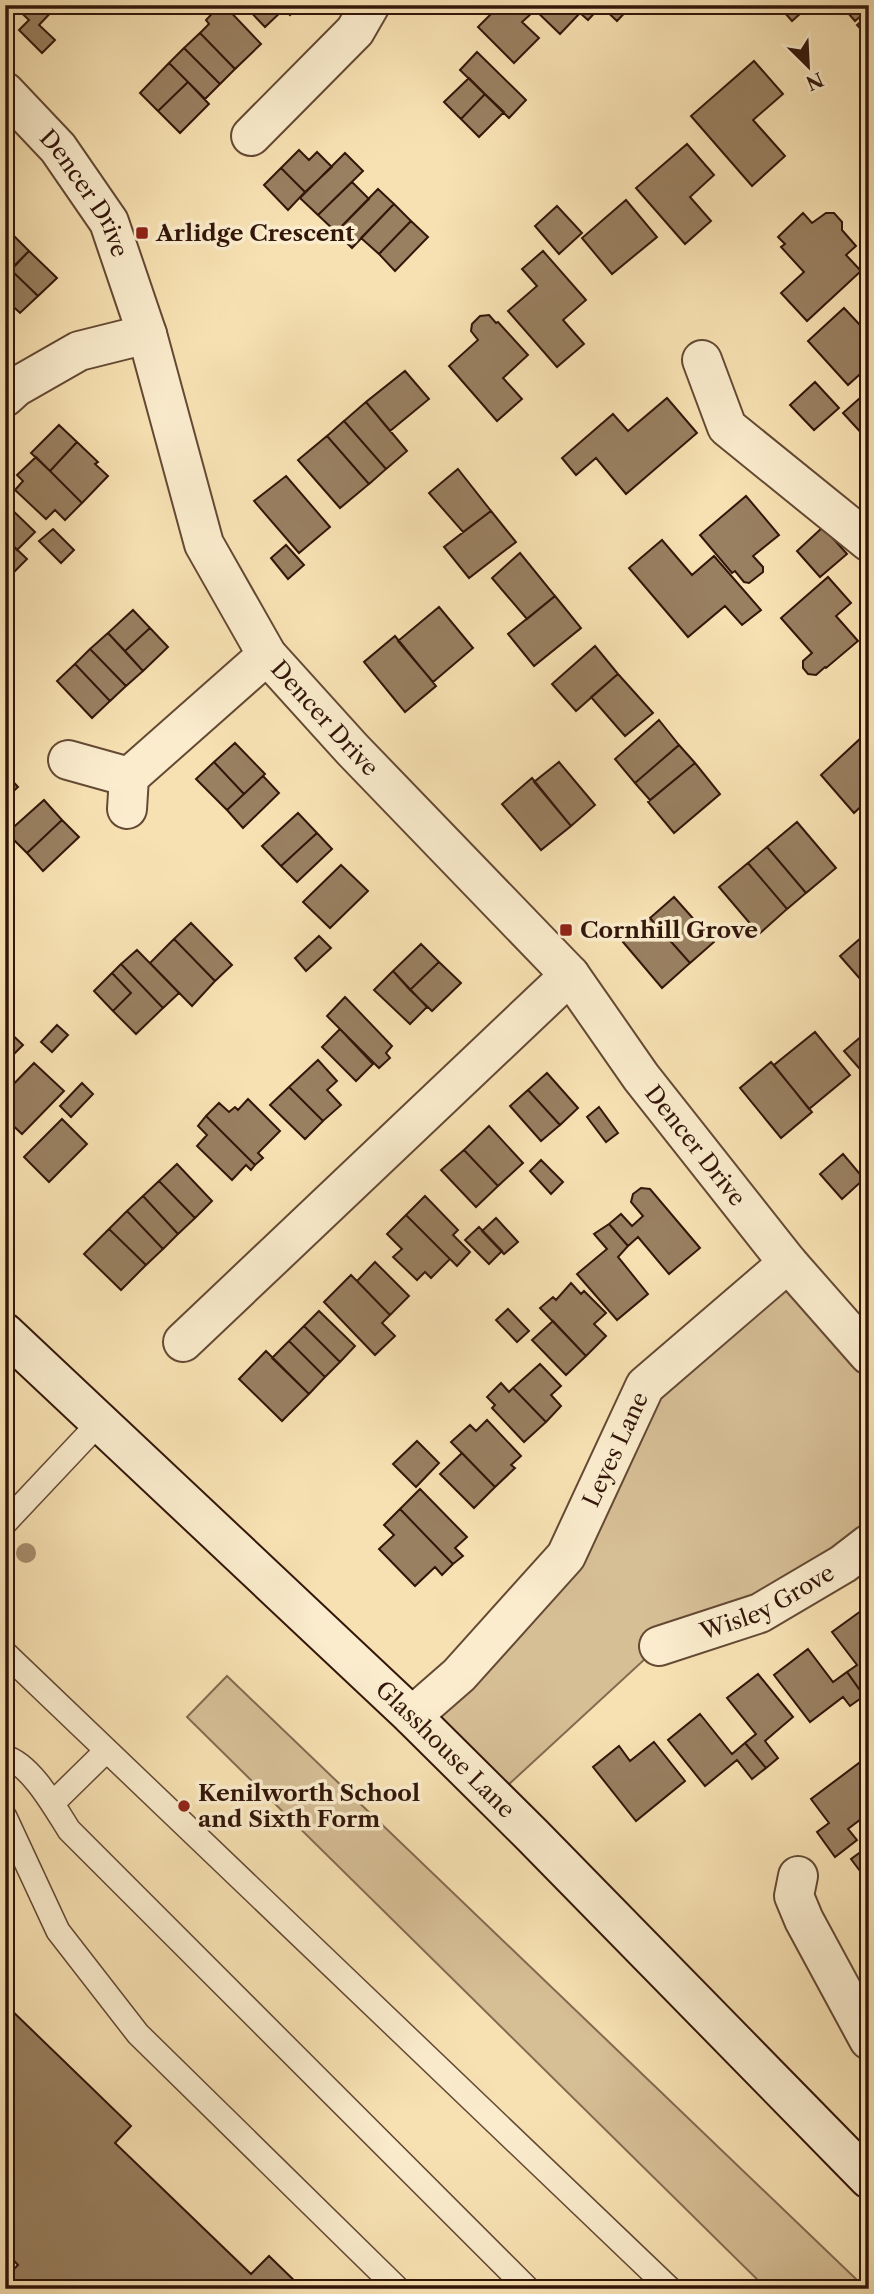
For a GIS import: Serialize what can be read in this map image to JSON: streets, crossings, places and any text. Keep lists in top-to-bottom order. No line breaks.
{"streets":{"street":["Dencer Drive","Leyes Lane","Wisley Grove","Glasshouse Lane"]},"crossings":[["Dencer Drive","Leyes Lane"],["Leyes Lane","Glasshouse Lane"]],"places":{"transit":["Arlidge Crescent","Cornhill Grove"],"other":["Kenilworth School and Sixth Form"]},"north":"bottom right"}
